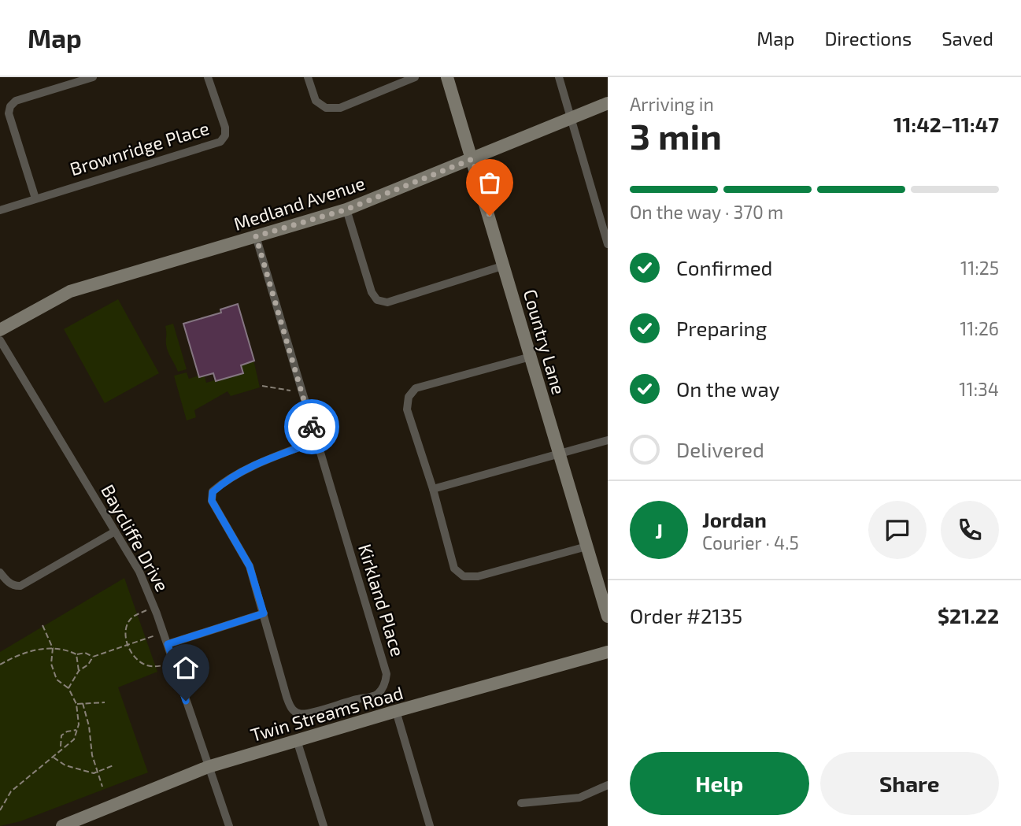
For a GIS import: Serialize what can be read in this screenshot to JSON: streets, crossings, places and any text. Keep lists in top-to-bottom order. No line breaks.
{"streets":{"street":["Brownridge Place","Medland Avenue","Country Lane","Baycliffe Drive","Kirkland Place","Twin Streams Road"]},"crossings":[["Medland Avenue","Country Lane"],["Medland Avenue","Kirkland Place"],["Baycliffe Drive","Twin Streams Road"]],"page":{"header":"Map","nav":["Map","Directions","Saved"],"heading":["3 min","Arriving in","11:42–11:47"],"panel":["Jordan","Courier · 4.5","Order #2135","$21.22"],"bar":"On the way · 370 m","list":[["Confirmed","11:25"],["Preparing","11:26"],["On the way","11:34"],"Delivered"],"round":"J","buttons":["Help","Share"]}}
